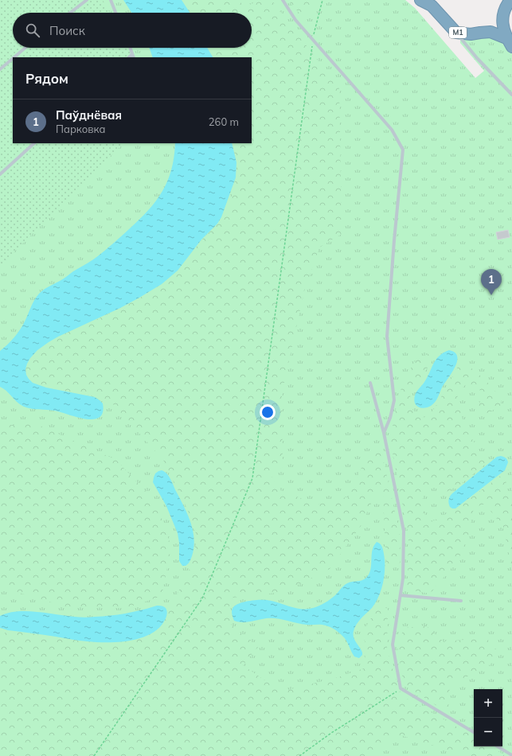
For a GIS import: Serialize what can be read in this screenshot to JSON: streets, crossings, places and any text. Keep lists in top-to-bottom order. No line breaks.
{"streets":{"highway":["М1"]},"page":{"search":"Поиск","heading":"Рядом","list":[{"mark":"1","name":"Паўднёвая","note":"Парковка","value":"260 m"}],"pins":"1","map_buttons":["+","−"]}}
